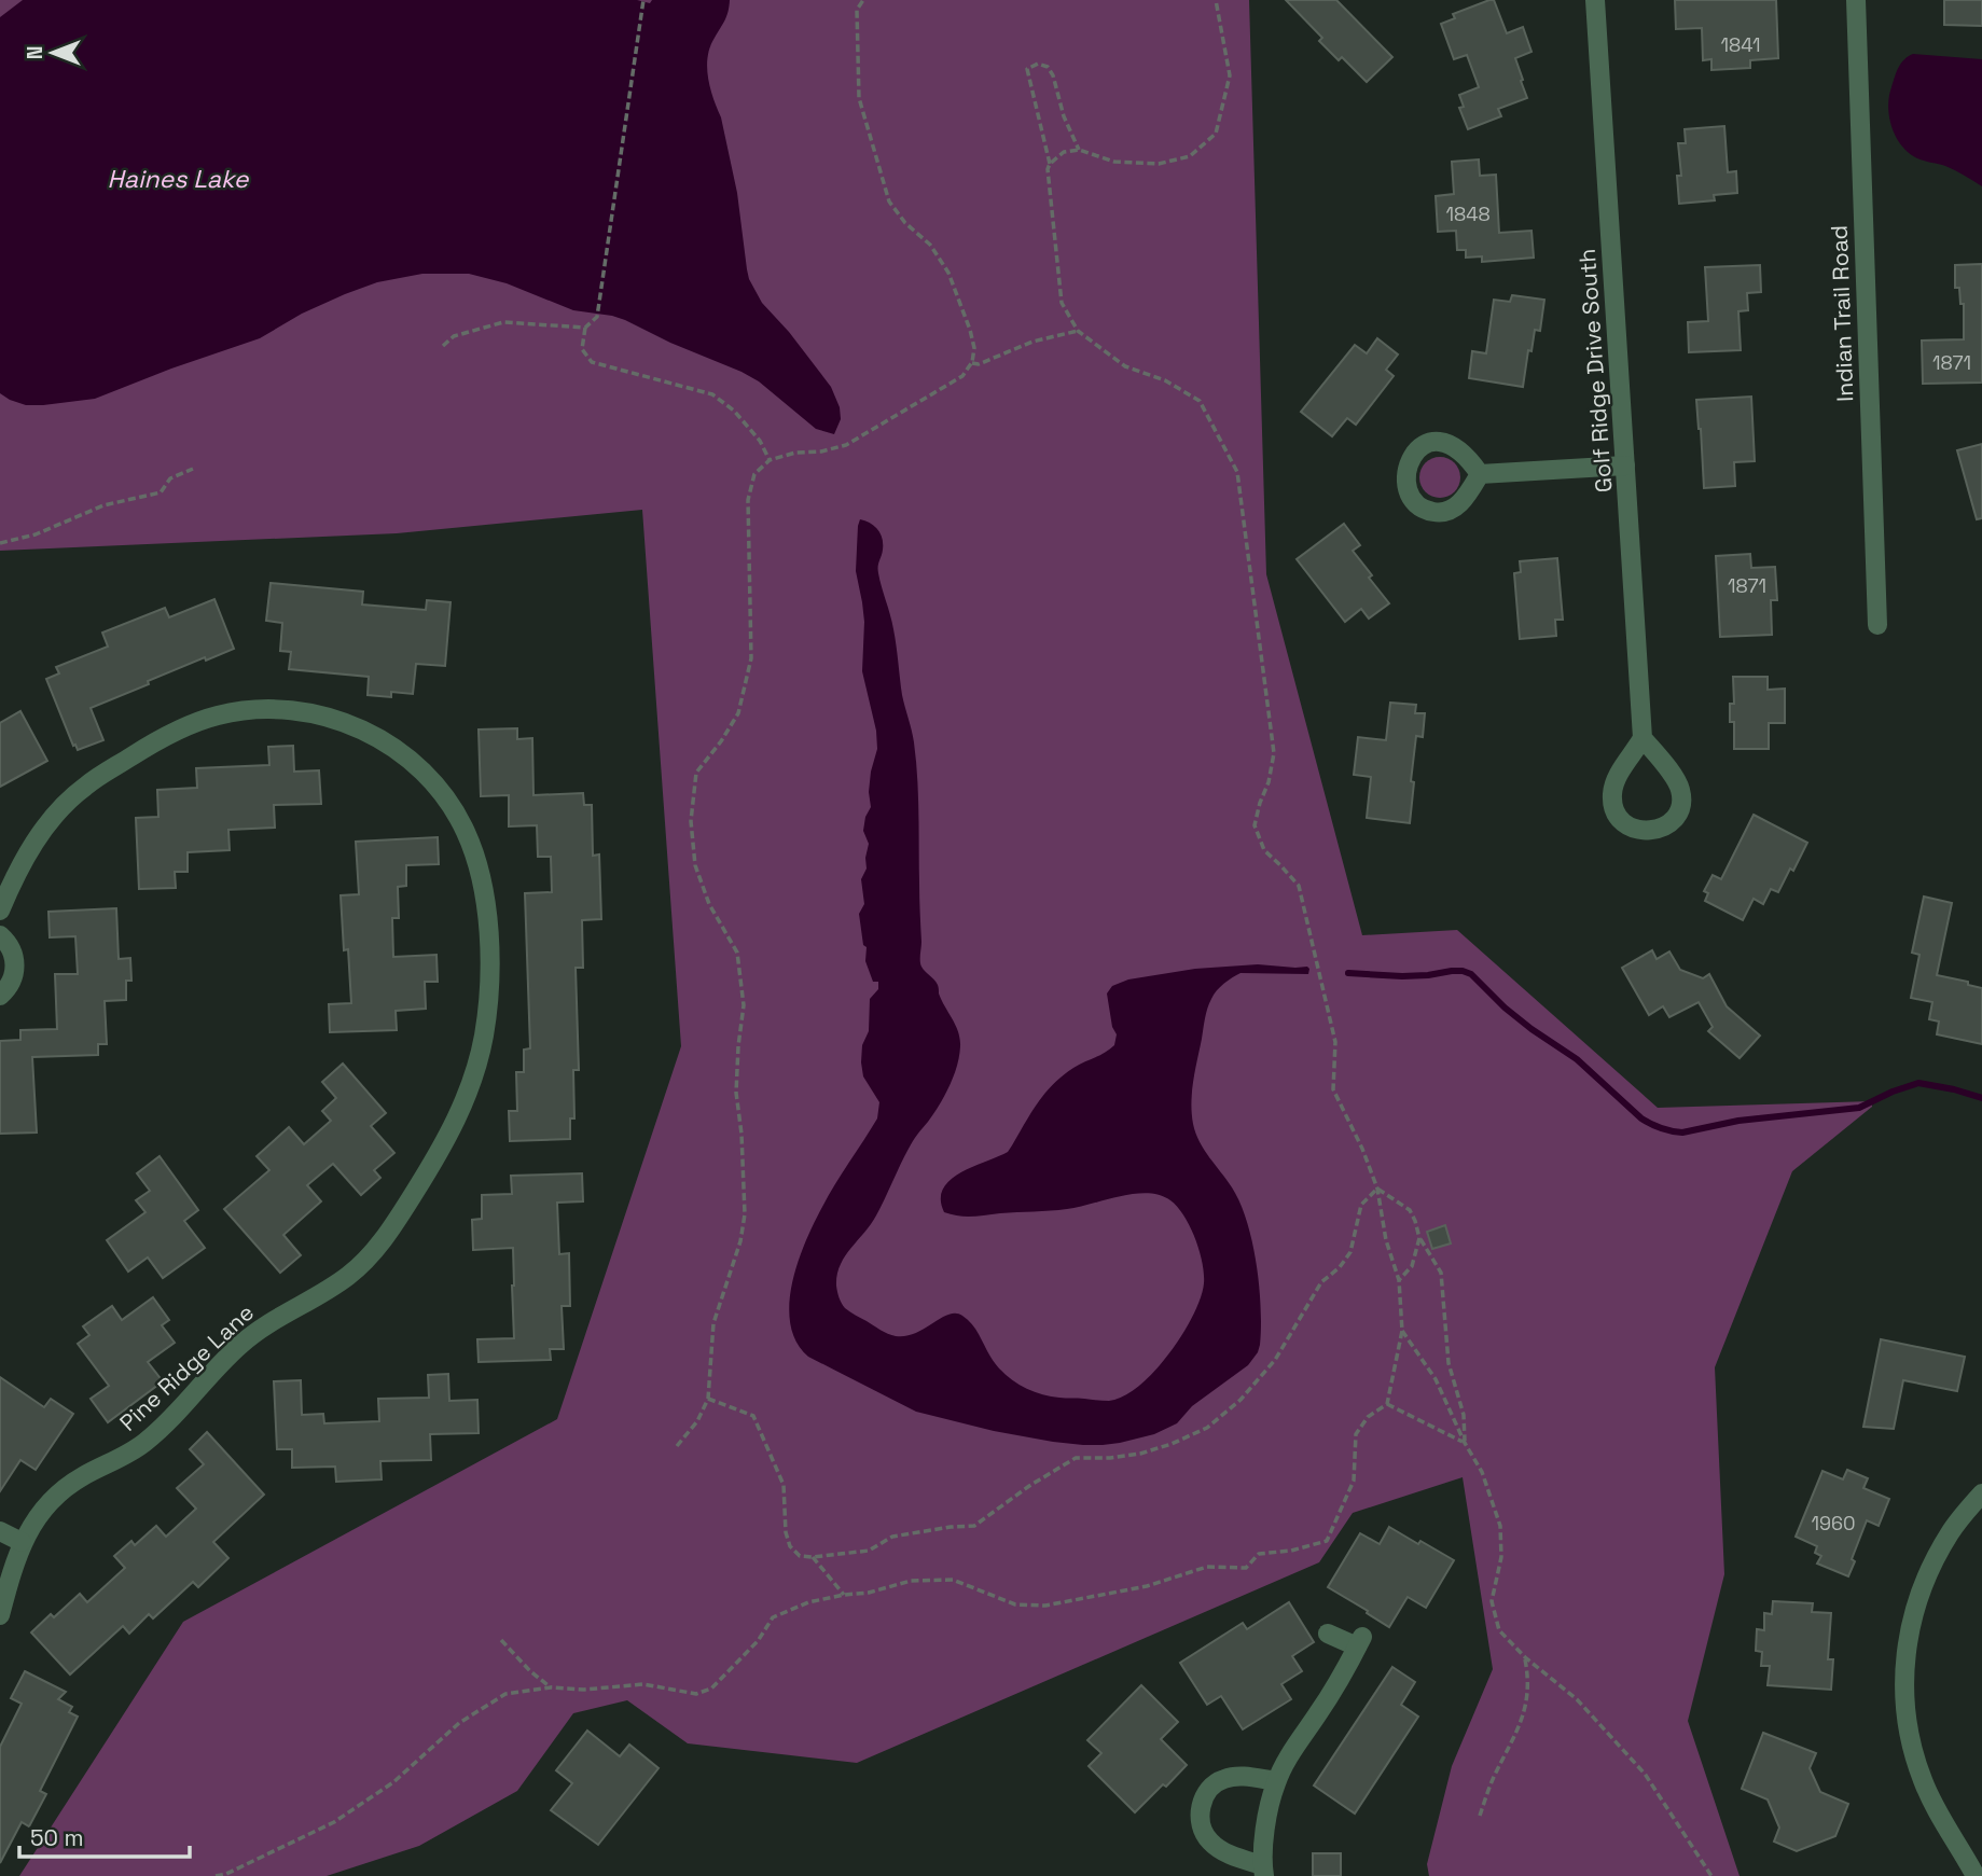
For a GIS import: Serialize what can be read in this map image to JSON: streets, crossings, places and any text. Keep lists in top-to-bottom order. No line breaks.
{"streets":{"street":["Indian Trail Road","Golf Ridge Drive South","Pine Ridge Lane"]},"water":["Haines Lake"],"house_numbers":["1841","1848","1871","1871","1960"],"scale_bar":"50 m","north":"left"}
